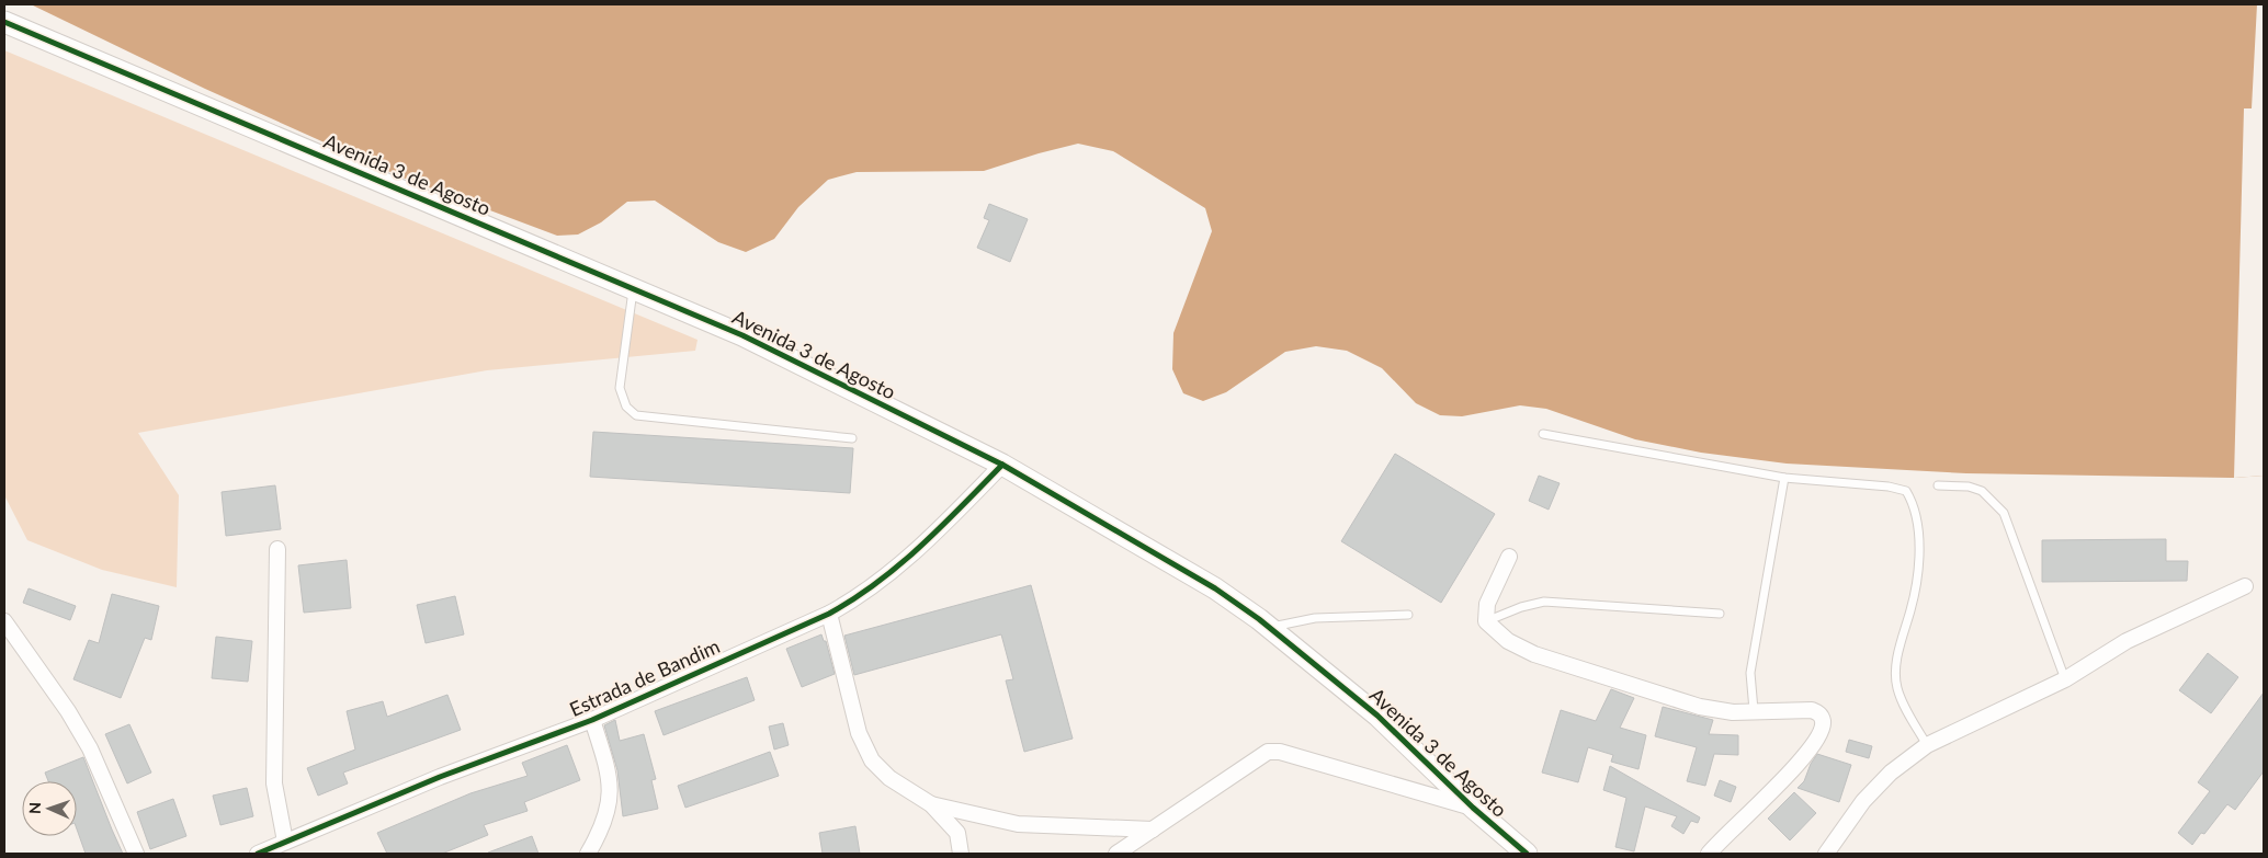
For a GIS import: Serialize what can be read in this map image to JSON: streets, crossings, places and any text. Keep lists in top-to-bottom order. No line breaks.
{"streets":{"street":["Avenida 3 de Agosto","Estrada de Bandim"]},"crossings":[["Avenida 3 de Agosto","Estrada de Bandim"]],"north":"left"}
